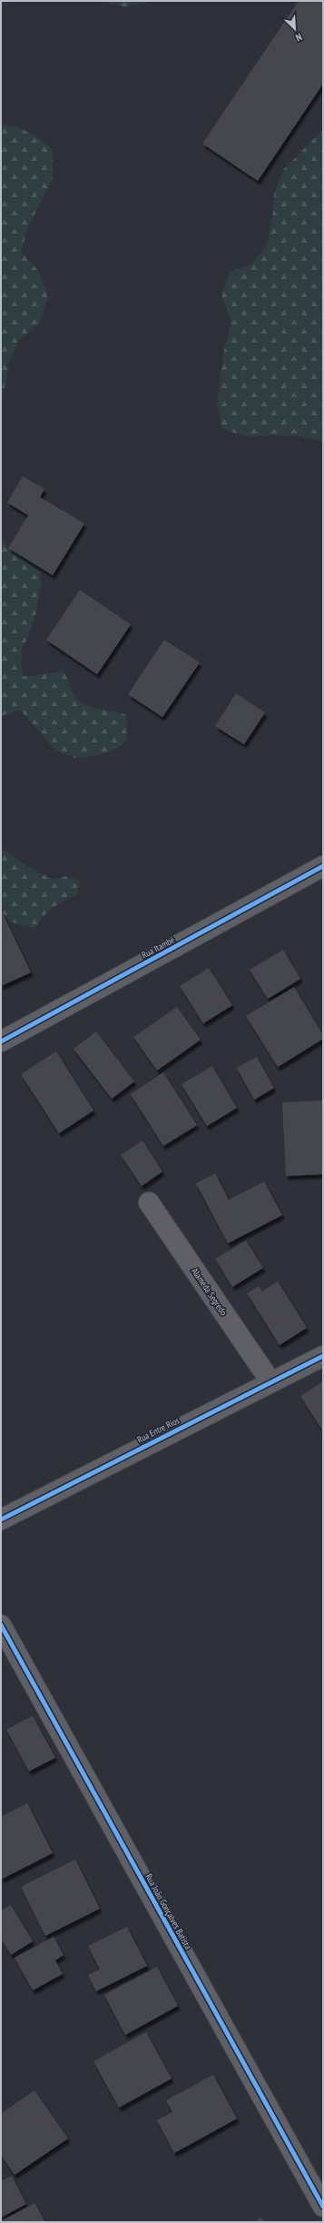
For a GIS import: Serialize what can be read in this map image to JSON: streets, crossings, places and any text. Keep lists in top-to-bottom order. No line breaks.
{"streets":{"street":["Rua Itambé","Alameda Segredo","Rua Entre Rios","Rua João Gonçalves Batista"]},"crossings":[["Alameda Segredo","Rua Entre Rios"]],"north":"bottom right"}
